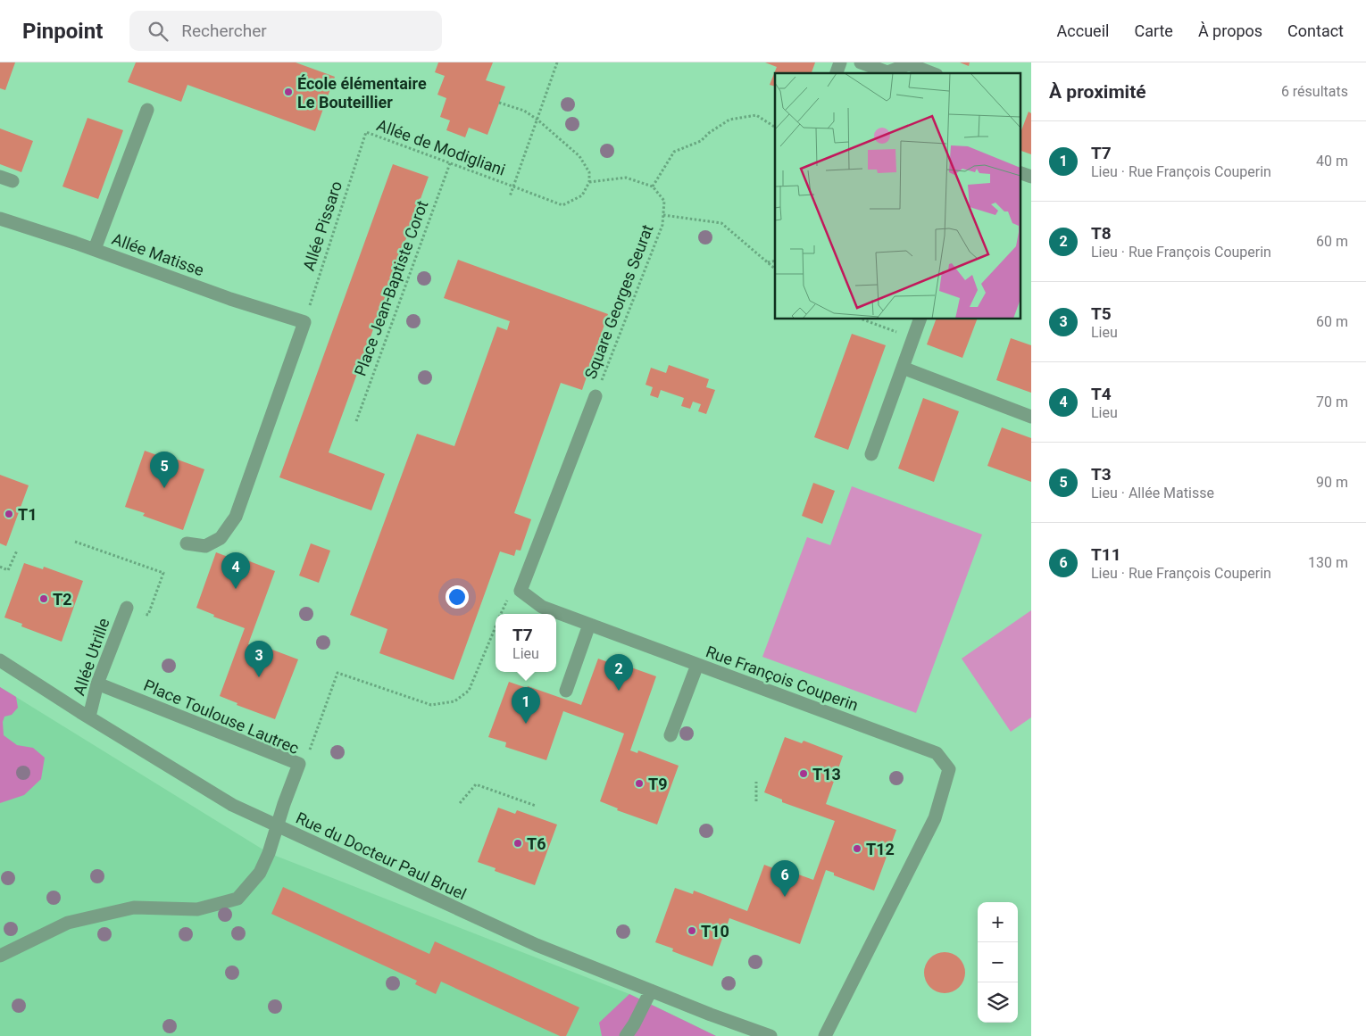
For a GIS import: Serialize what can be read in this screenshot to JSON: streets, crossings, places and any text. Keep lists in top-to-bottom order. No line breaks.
{"streets":{"street":["Allée Matisse","Allée Utrille","Rue François Couperin","Place Toulouse Lautrec","Rue du Docteur Paul Bruel"],"path":["Allée de Modigliani","Allée Pissaro","Place Jean-Baptiste Corot","Square Georges Seurat"]},"crossings":[["Allée de Modigliani","Allée Pissaro"],["Allée de Modigliani","Place Jean-Baptiste Corot"],["Allée Pissaro","Allée Matisse"],["Square Georges Seurat","Rue François Couperin"],["Allée Utrille","Place Toulouse Lautrec"],["Allée Utrille","Rue du Docteur Paul Bruel"],["Place Toulouse Lautrec","Rue du Docteur Paul Bruel"]],"places":["École élémentaire Le Bouteillier","T1","T2","T13","T9","T6","T12","T10"],"page":{"header":"Pinpoint","search":"Rechercher","nav":["Accueil","Carte","À propos","Contact"],"heading":["À proximité","6 résultats"],"list":[{"mark":"1","name":"T7","note":"Lieu · Rue François Couperin","value":"40 m"},{"mark":"2","name":"T8","note":"Lieu · Rue François Couperin","value":"60 m"},{"mark":"3","name":"T5","note":"Lieu","value":"60 m"},{"mark":"4","name":"T4","note":"Lieu","value":"70 m"},{"mark":"5","name":"T3","note":"Lieu · Allée Matisse","value":"90 m"},{"mark":"6","name":"T11","note":"Lieu · Rue François Couperin","value":"130 m"}],"pins":["5","4","3","2","1","6"],"popup":["T7","Lieu"],"map_buttons":["+","−"]}}
